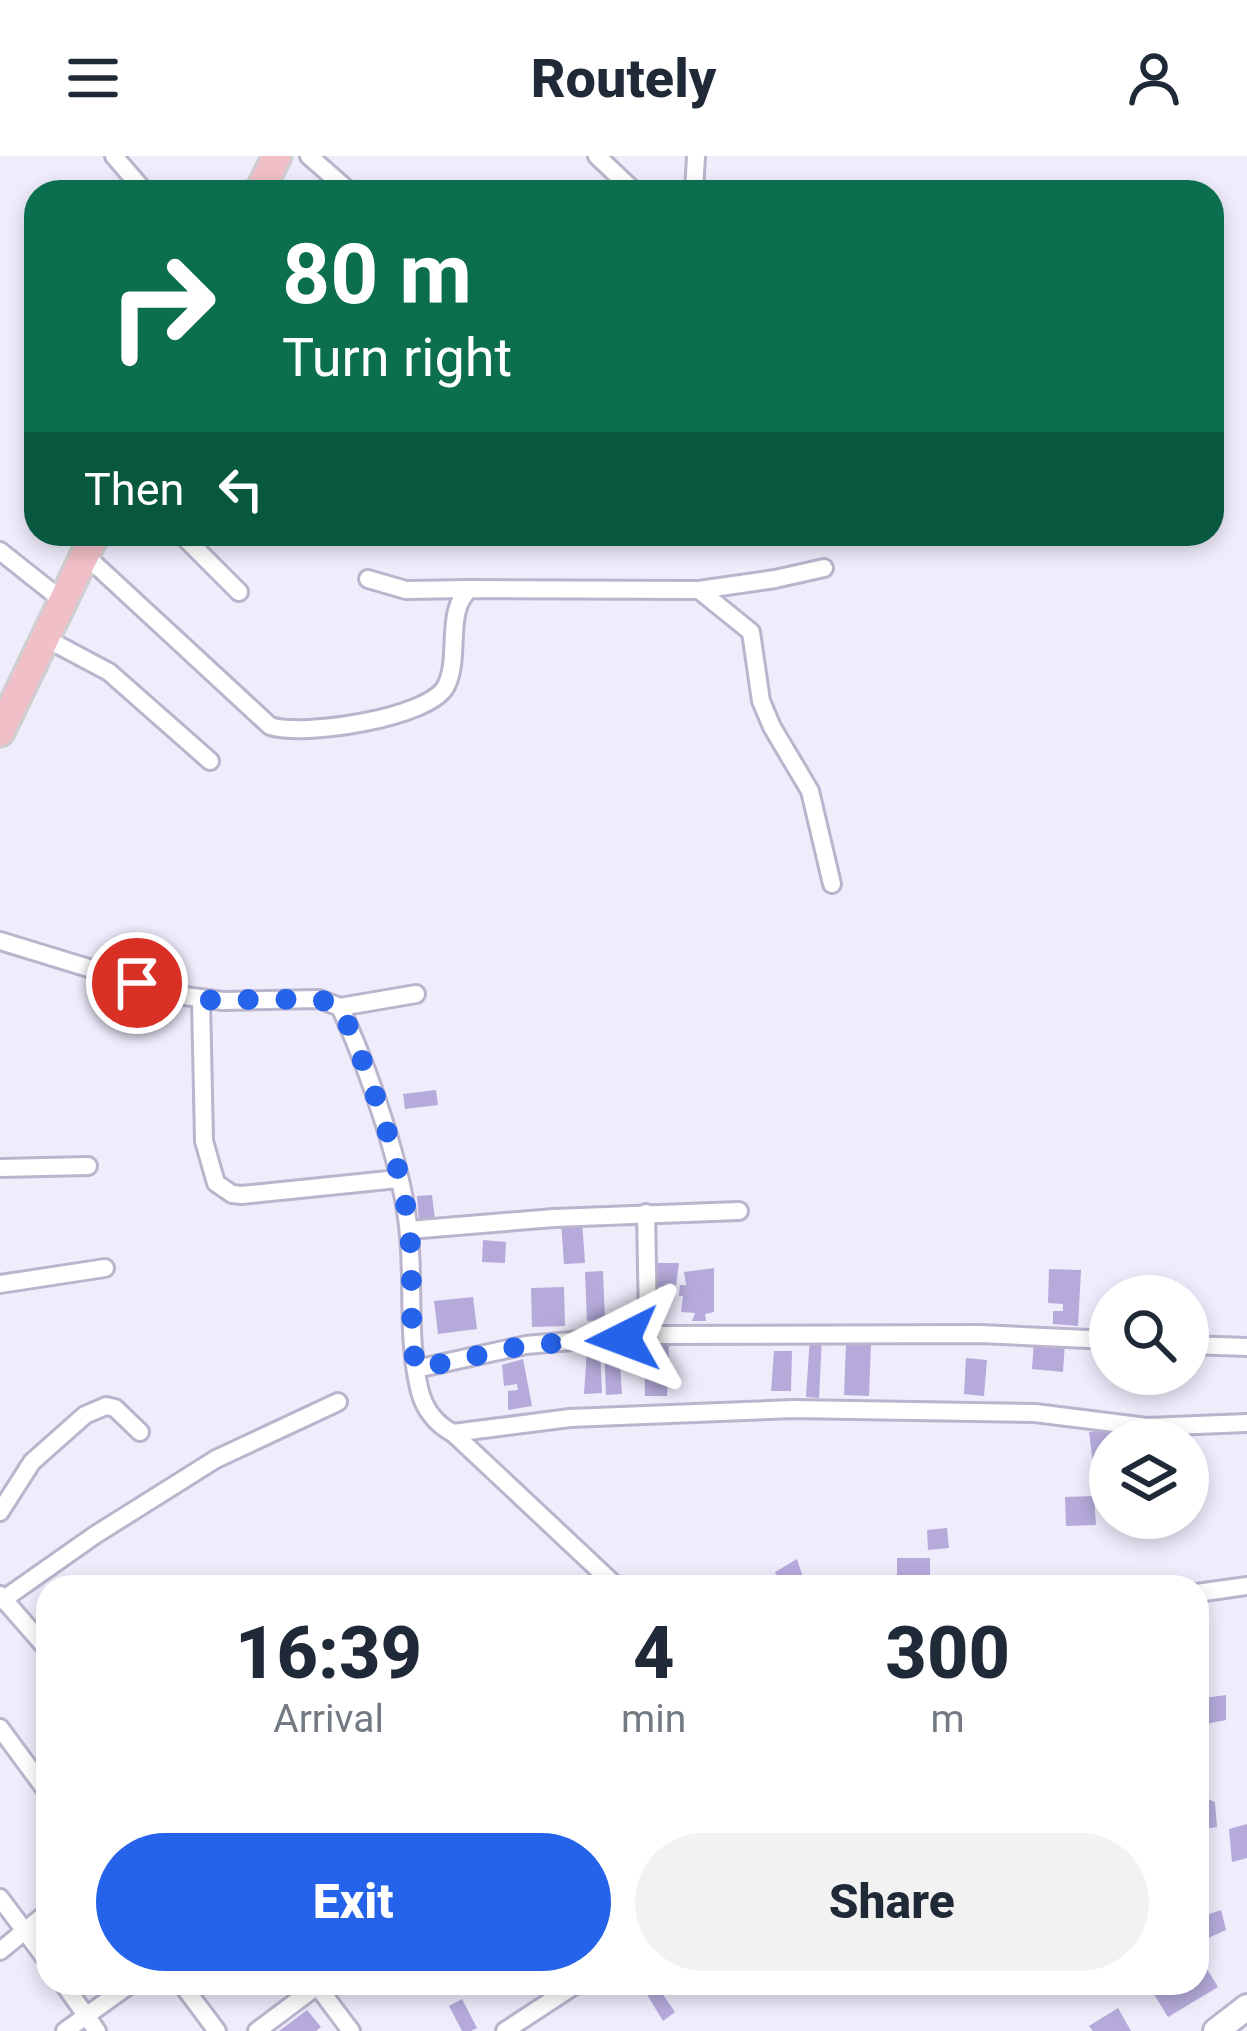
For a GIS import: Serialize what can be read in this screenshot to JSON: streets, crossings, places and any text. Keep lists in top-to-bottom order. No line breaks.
{"page":{"header":"Routely","turn":["80 m","Turn right"],"then":"Then","eta":["16:39","Arrival","4","min","300","m"],"buttons":["Exit","Share"]}}
